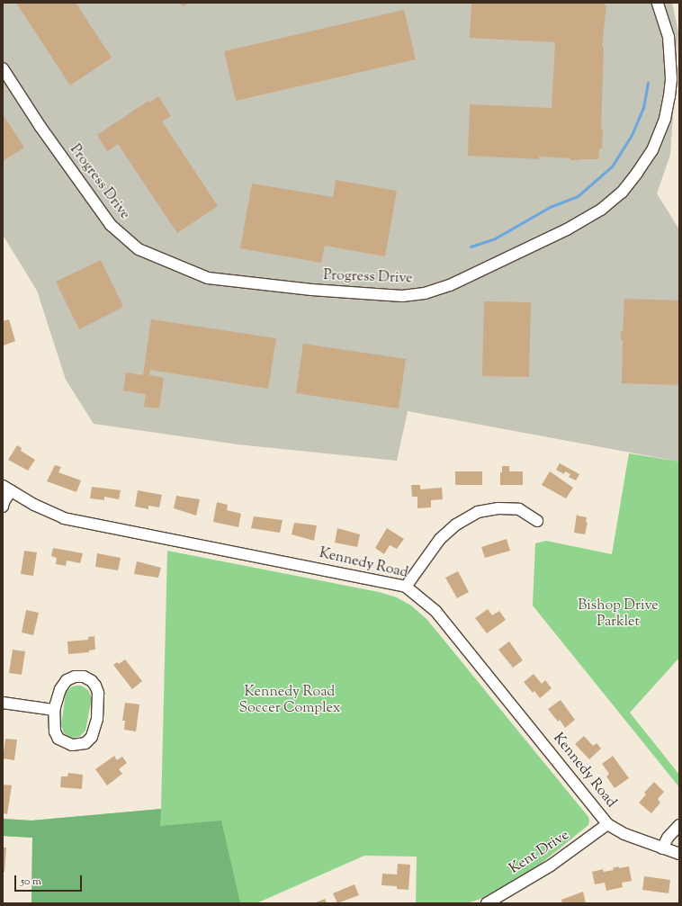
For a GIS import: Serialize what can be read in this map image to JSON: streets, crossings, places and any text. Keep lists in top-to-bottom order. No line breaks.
{"streets":{"street":["Progress Drive","Kennedy Road","Kent Drive"]},"crossings":[["Kennedy Road","Kent Drive"]],"parks":["Bishop Drive Parklet","Kennedy Road Soccer Complex"],"scale_bar":"50 m"}
